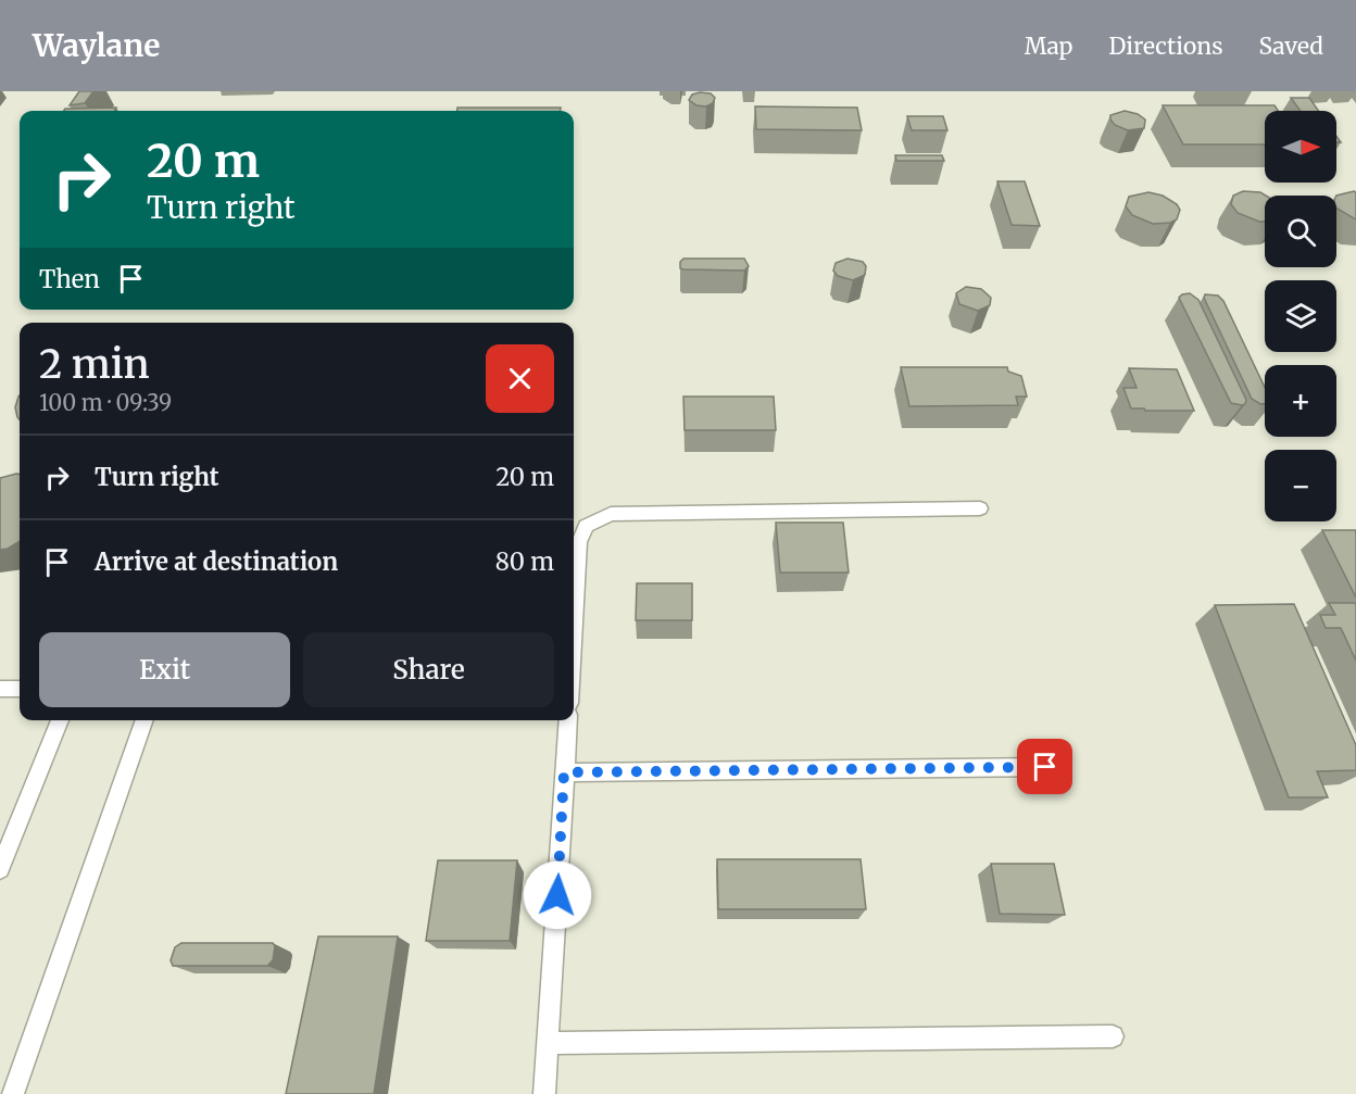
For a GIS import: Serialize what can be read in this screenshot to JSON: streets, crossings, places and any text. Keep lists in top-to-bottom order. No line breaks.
{"north":"right","page":{"header":"Waylane","nav":["Map","Directions","Saved"],"map_buttons":["+","−"],"turn":["20 m","Turn right"],"then":"Then","heading":["2 min","100 m · 09:39"],"list":[{"name":"Turn right","value":"20 m"},{"name":"Arrive at destination","value":"80 m"}],"buttons":["Exit","Share"]}}
